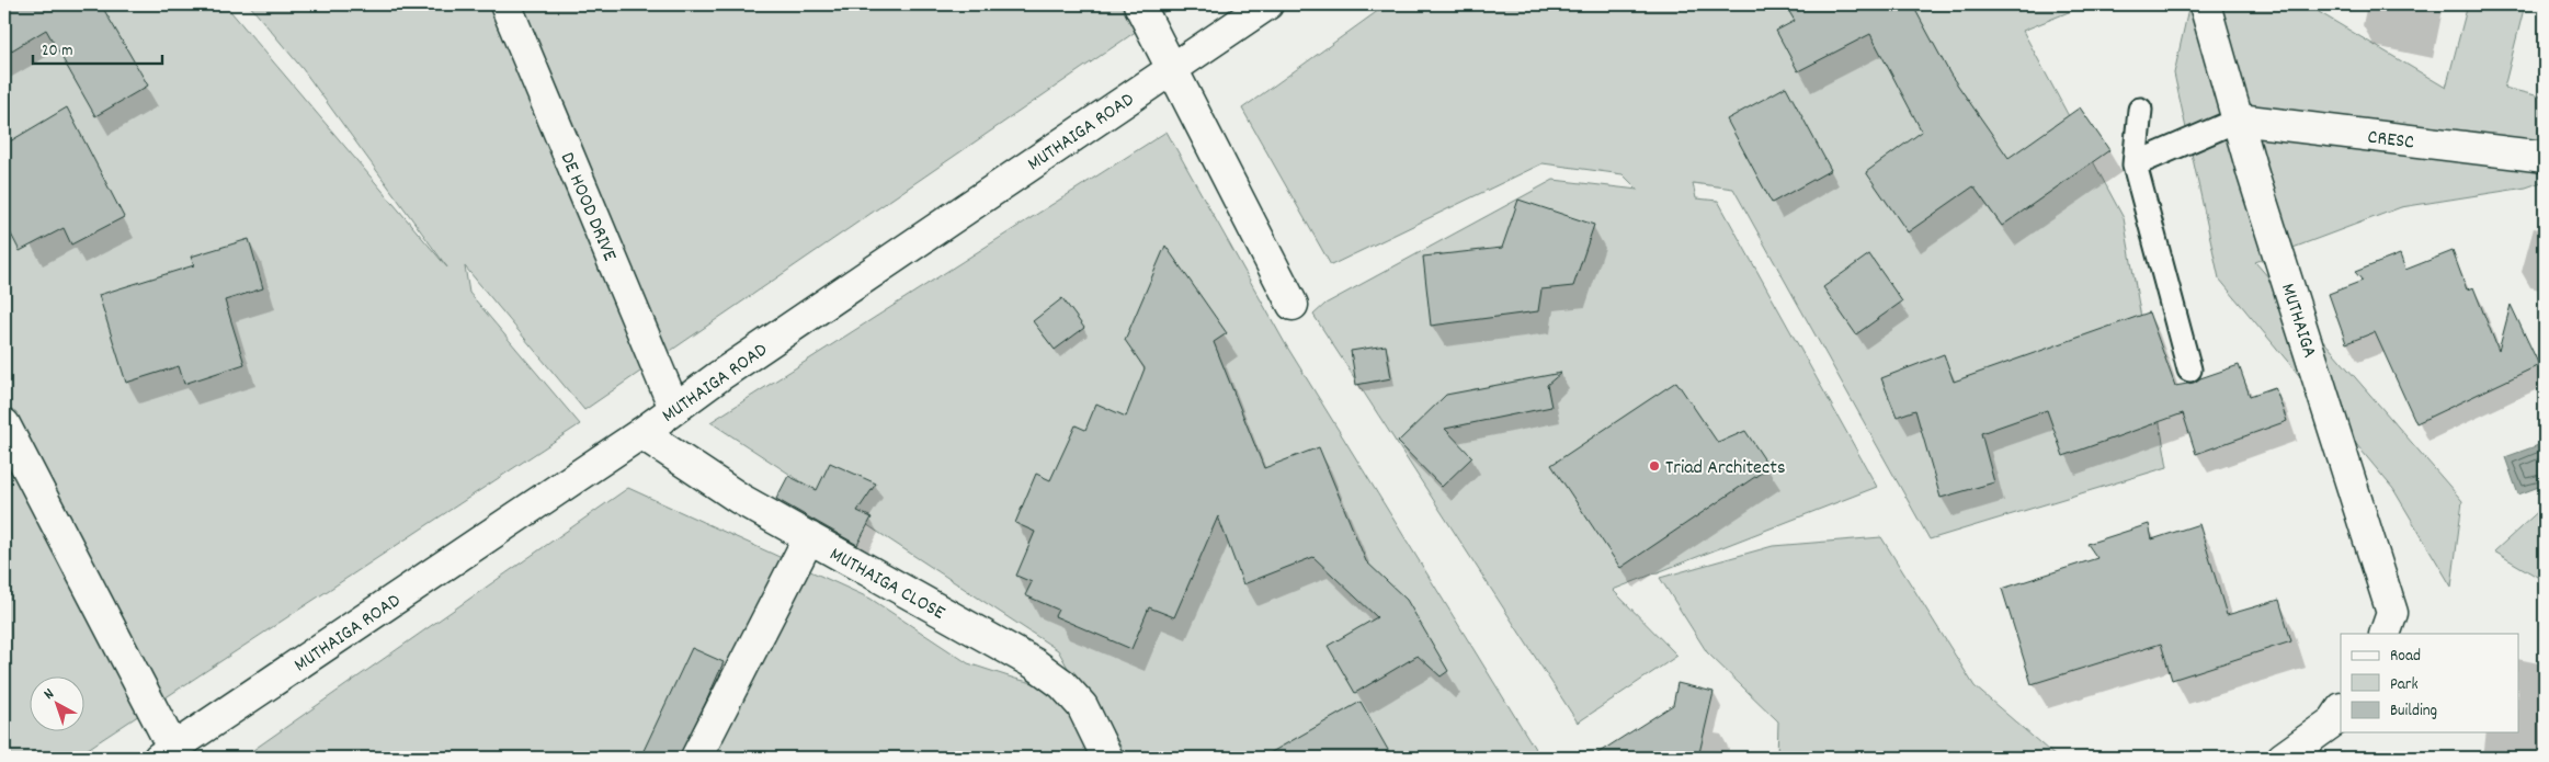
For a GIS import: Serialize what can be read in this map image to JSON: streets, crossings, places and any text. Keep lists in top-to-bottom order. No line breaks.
{"streets":{"street":["MUTHAIGA ROAD","CRESC","DE HOOD DRIVE","MUTHAIGA","MUTHAIGA CLOSE"]},"crossings":[["MUTHAIGA ROAD","DE HOOD DRIVE"],["MUTHAIGA ROAD","MUTHAIGA CLOSE"],["CRESC","MUTHAIGA"]],"places":["Triad Architects"],"legend":["Road","Park","Building"],"scale_bar":"20 m","north":"top left"}
